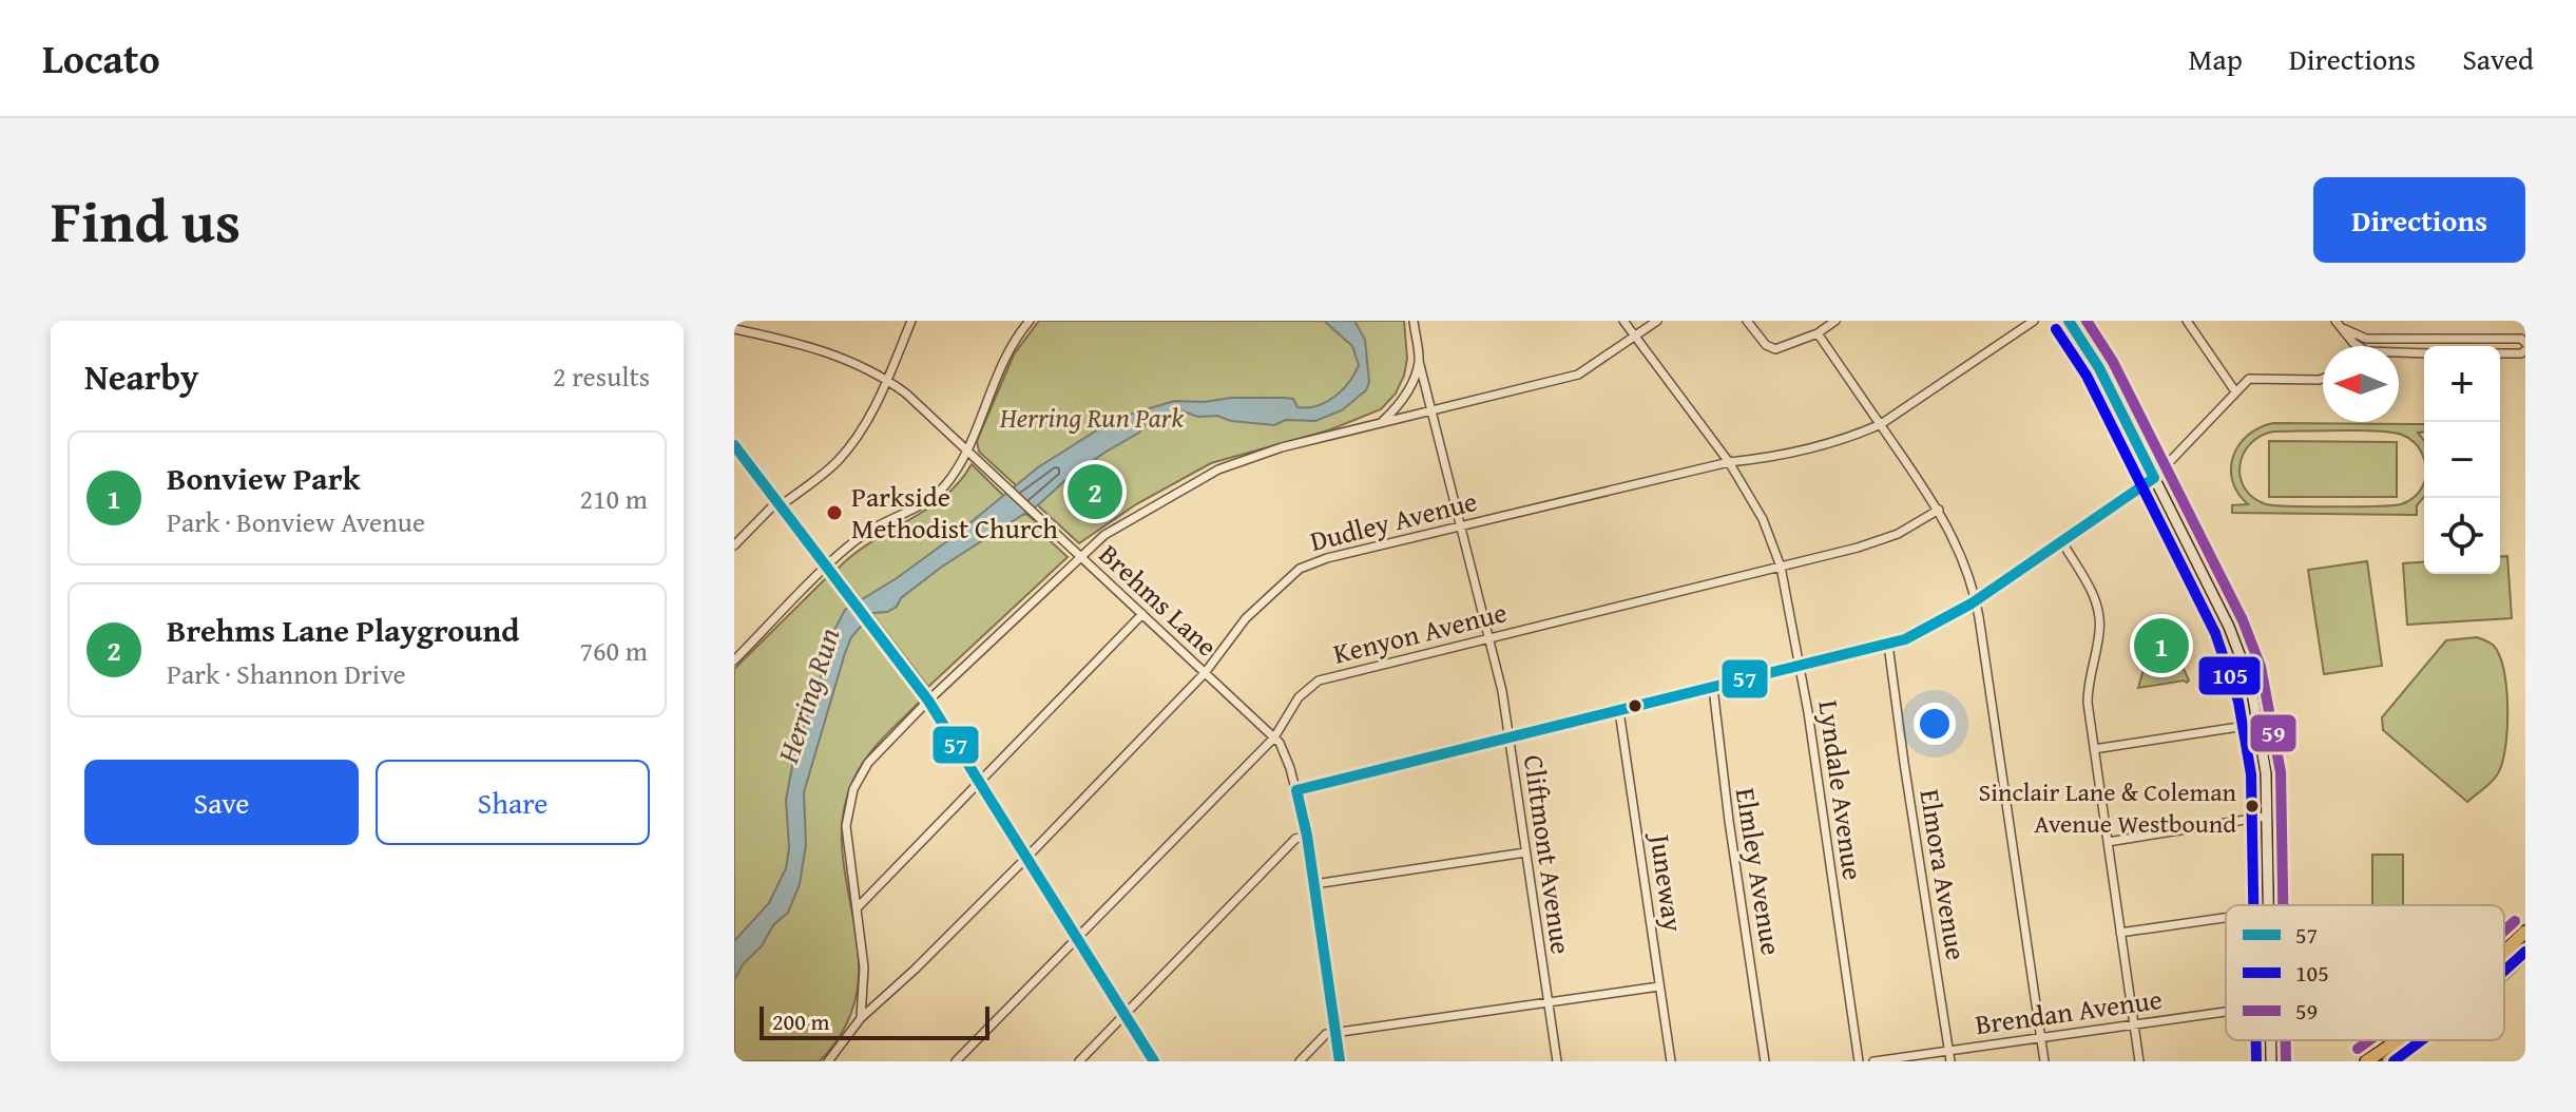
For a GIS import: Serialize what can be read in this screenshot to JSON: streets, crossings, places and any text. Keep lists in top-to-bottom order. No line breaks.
{"streets":{"street":["Dudley Avenue","Brehms Lane","Kenyon Avenue","Lyndale Avenue","Cliftmont Avenue","Elmley Avenue","Elmora Avenue","Juneway","Brendan Avenue"]},"crossings":[["Dudley Avenue","Brehms Lane"],["Dudley Avenue","Lyndale Avenue"],["Dudley Avenue","Cliftmont Avenue"],["Brehms Lane","Kenyon Avenue"],["Kenyon Avenue","Lyndale Avenue"],["Kenyon Avenue","Cliftmont Avenue"],["Elmora Avenue","Brendan Avenue"]],"water":["Herring Run"],"parks":["Herring Run Park"],"places":["Parkside Methodist Church","Sinclair Lane & Coleman Avenue Westbound"],"lines":["transit line 57","transit line 59","transit line 105"],"legend":["57","105","59"],"scale_bar":"200 m","north":"left","page":{"header":"Locato","nav":["Map","Directions","Saved"],"title":"Find us","buttons":["Directions",["Save","Share"]],"heading":["Nearby","2 results"],"map_buttons":["+","−"],"list":[{"mark":"1","name":"Bonview Park","note":"Park · Bonview Avenue","value":"210 m"},{"mark":"2","name":"Brehms Lane Playground","note":"Park · Shannon Drive","value":"760 m"}],"pins":["2","1"],"scale":"200 m"}}
